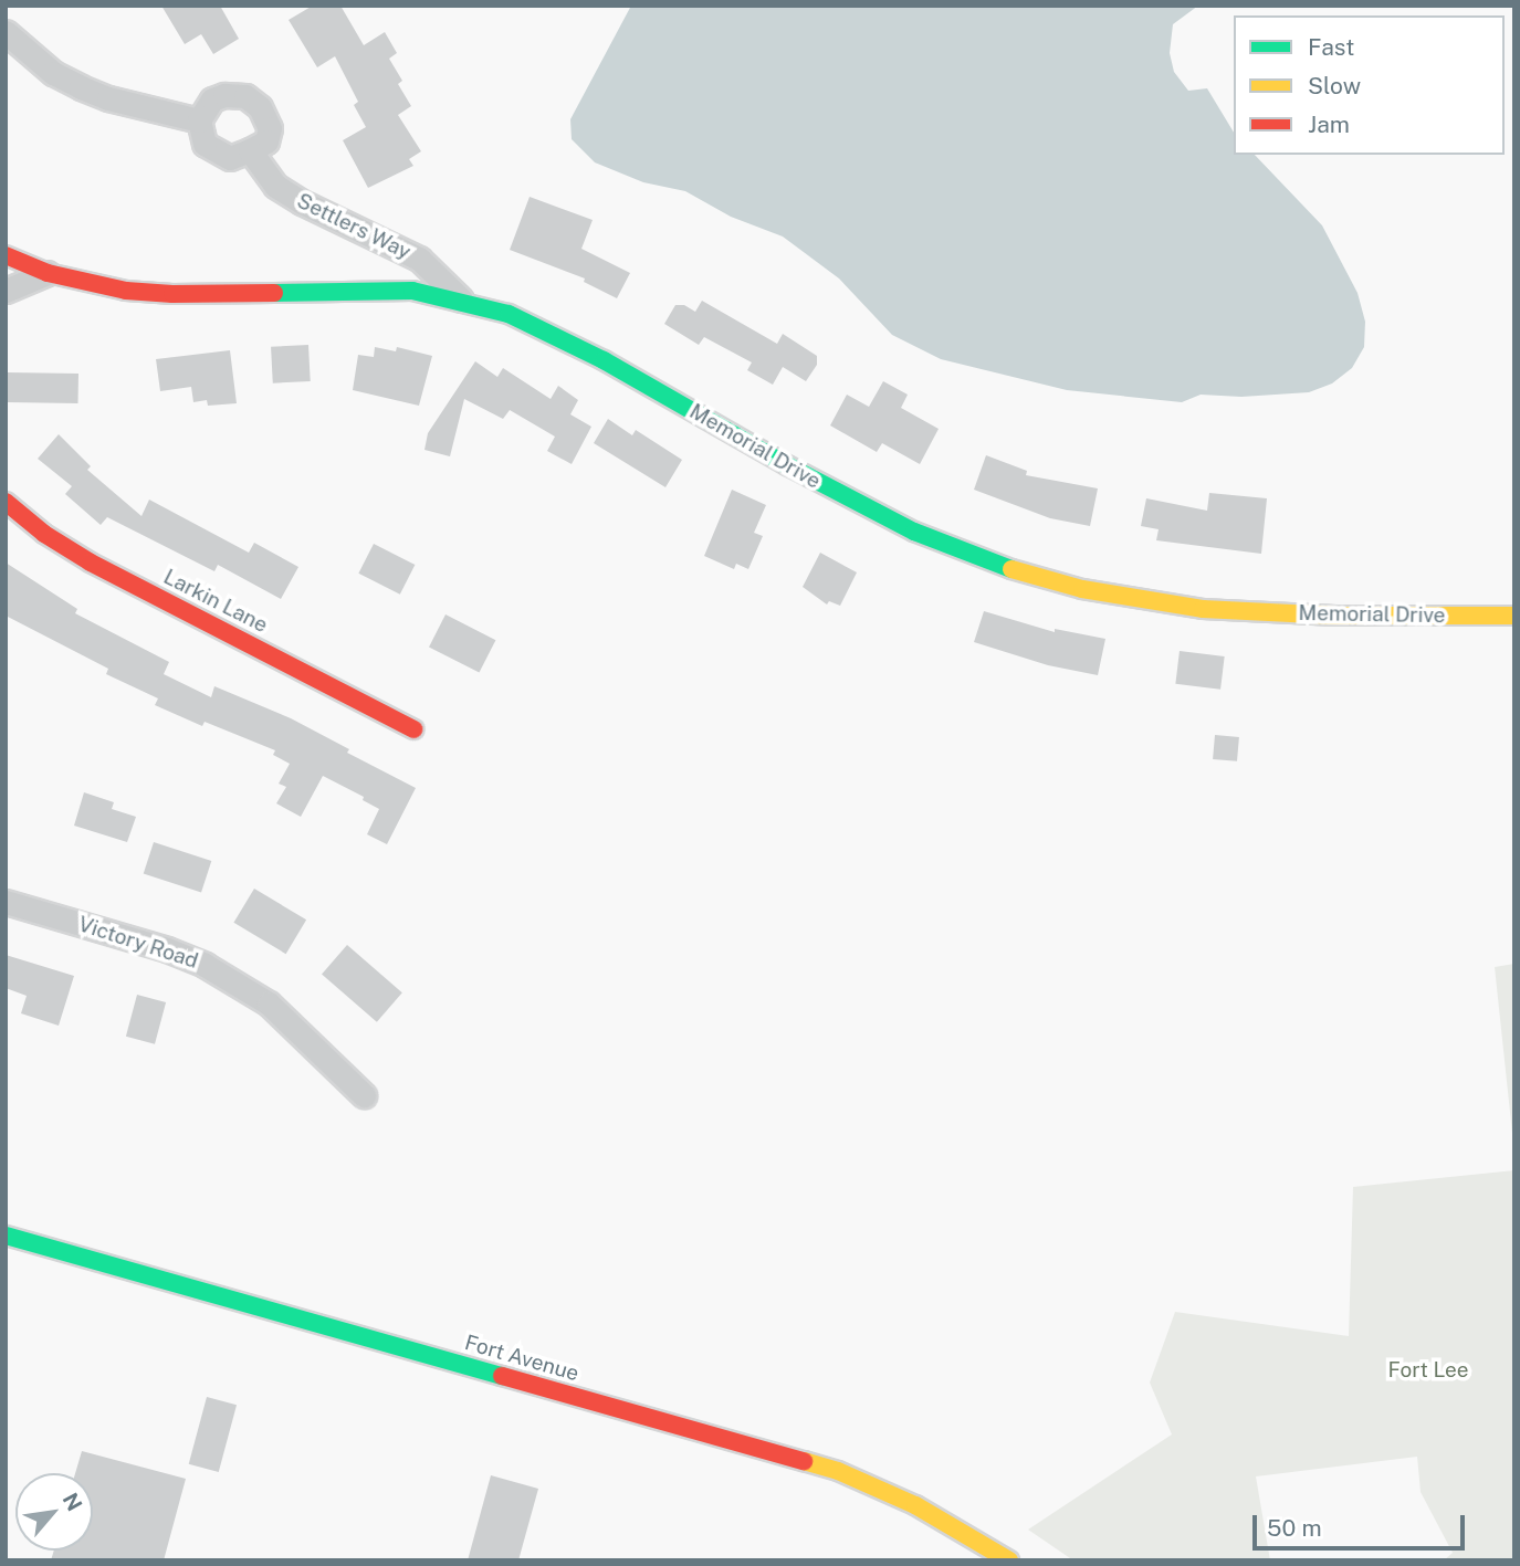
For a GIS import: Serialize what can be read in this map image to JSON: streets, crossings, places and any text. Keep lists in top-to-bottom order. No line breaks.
{"streets":{"street":["Settlers Way","Memorial Drive","Larkin Lane","Victory Road","Fort Avenue"]},"crossings":[["Settlers Way","Memorial Drive"]],"parks":["Fort Lee"],"legend":["Fast","Slow","Jam"],"scale_bar":"50 m","north":"top right"}
